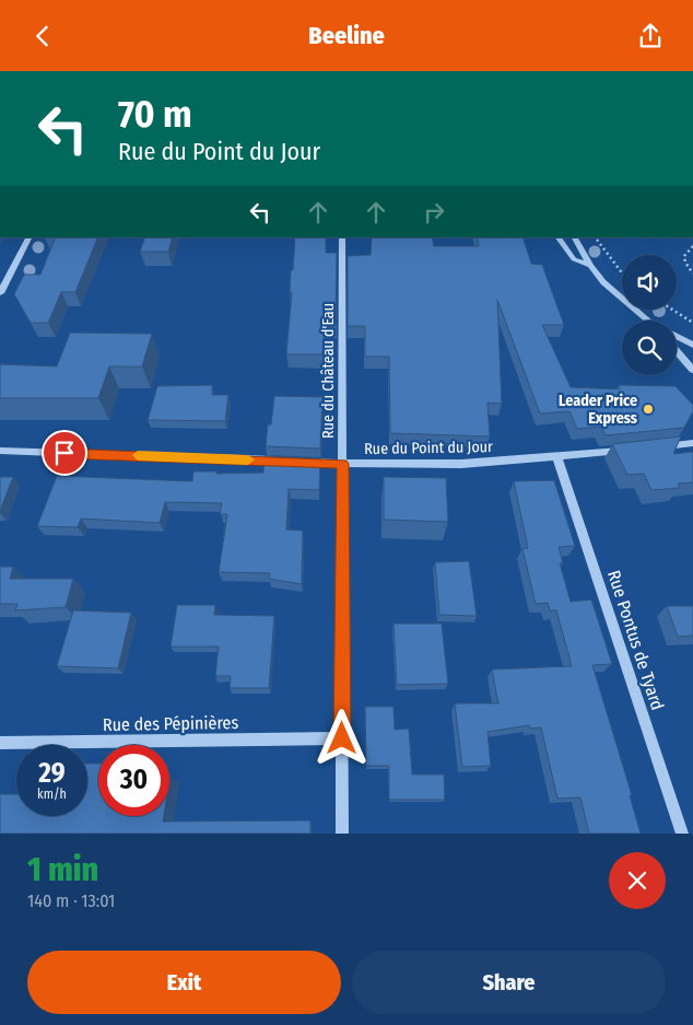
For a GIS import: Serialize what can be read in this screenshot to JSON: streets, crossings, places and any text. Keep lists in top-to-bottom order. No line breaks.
{"streets":{"street":["Rue du Château d'Eau","Rue du Point du Jour","Rue Pontus de Tyard","Rue des Pépinières"]},"crossings":[["Rue du Château d'Eau","Rue du Point du Jour"],["Rue du Château d'Eau","Rue des Pépinières"],["Rue du Point du Jour","Rue Pontus de Tyard"]],"places":["Leader Price Express"],"page":{"header":"Beeline","turn":["70 m","Rue du Point du Jour"],"speed":"29 km/h","limit":"30","heading":["1 min","140 m · 13:01"],"buttons":["Exit","Share"]}}
